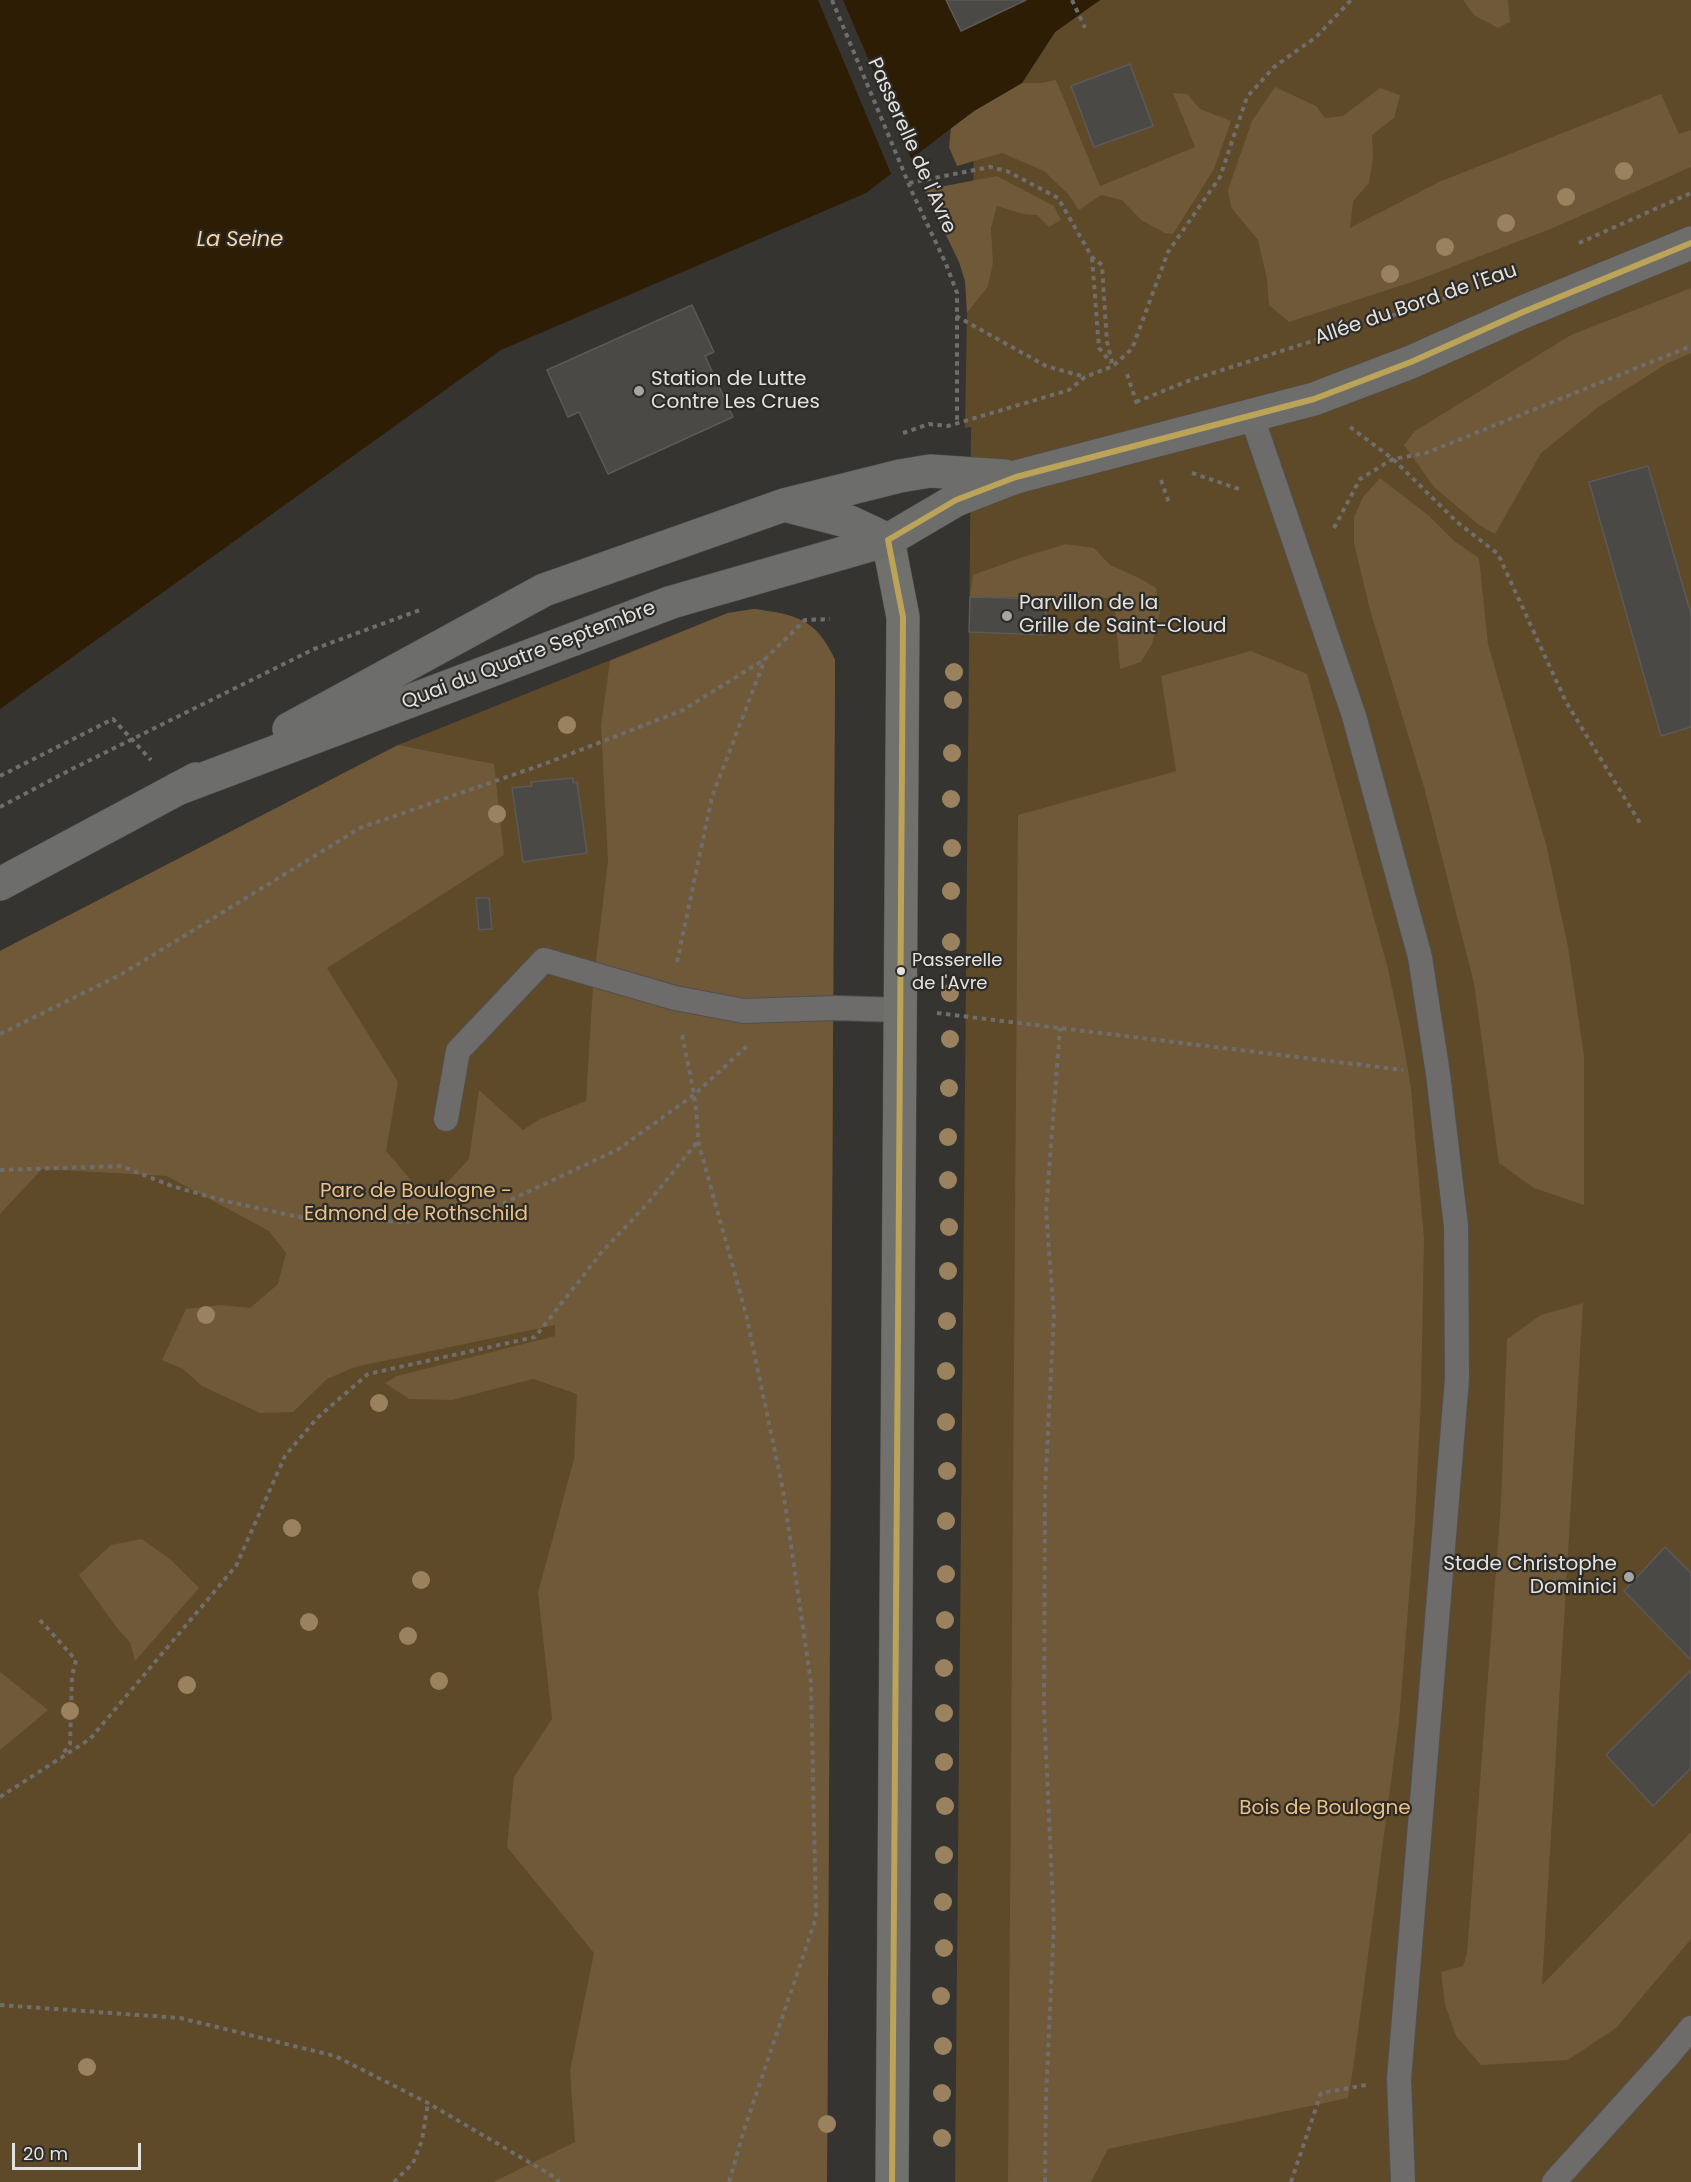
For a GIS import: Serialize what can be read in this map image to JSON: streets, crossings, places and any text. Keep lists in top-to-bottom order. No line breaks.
{"streets":{"main road":["Quai du Quatre Septembre"],"path":["Passerelle de l'Avre","Allée du Bord de l'Eau"]},"water":["La Seine"],"parks":["Parc de Boulogne - Edmond de Rothschild","Bois de Boulogne"],"places":["Station de Lutte Contre Les Crues","Parvillon de la Grille de Saint-Cloud","Passerelle de l'Avre","Stade Christophe Dominici"],"scale_bar":"20 m"}
